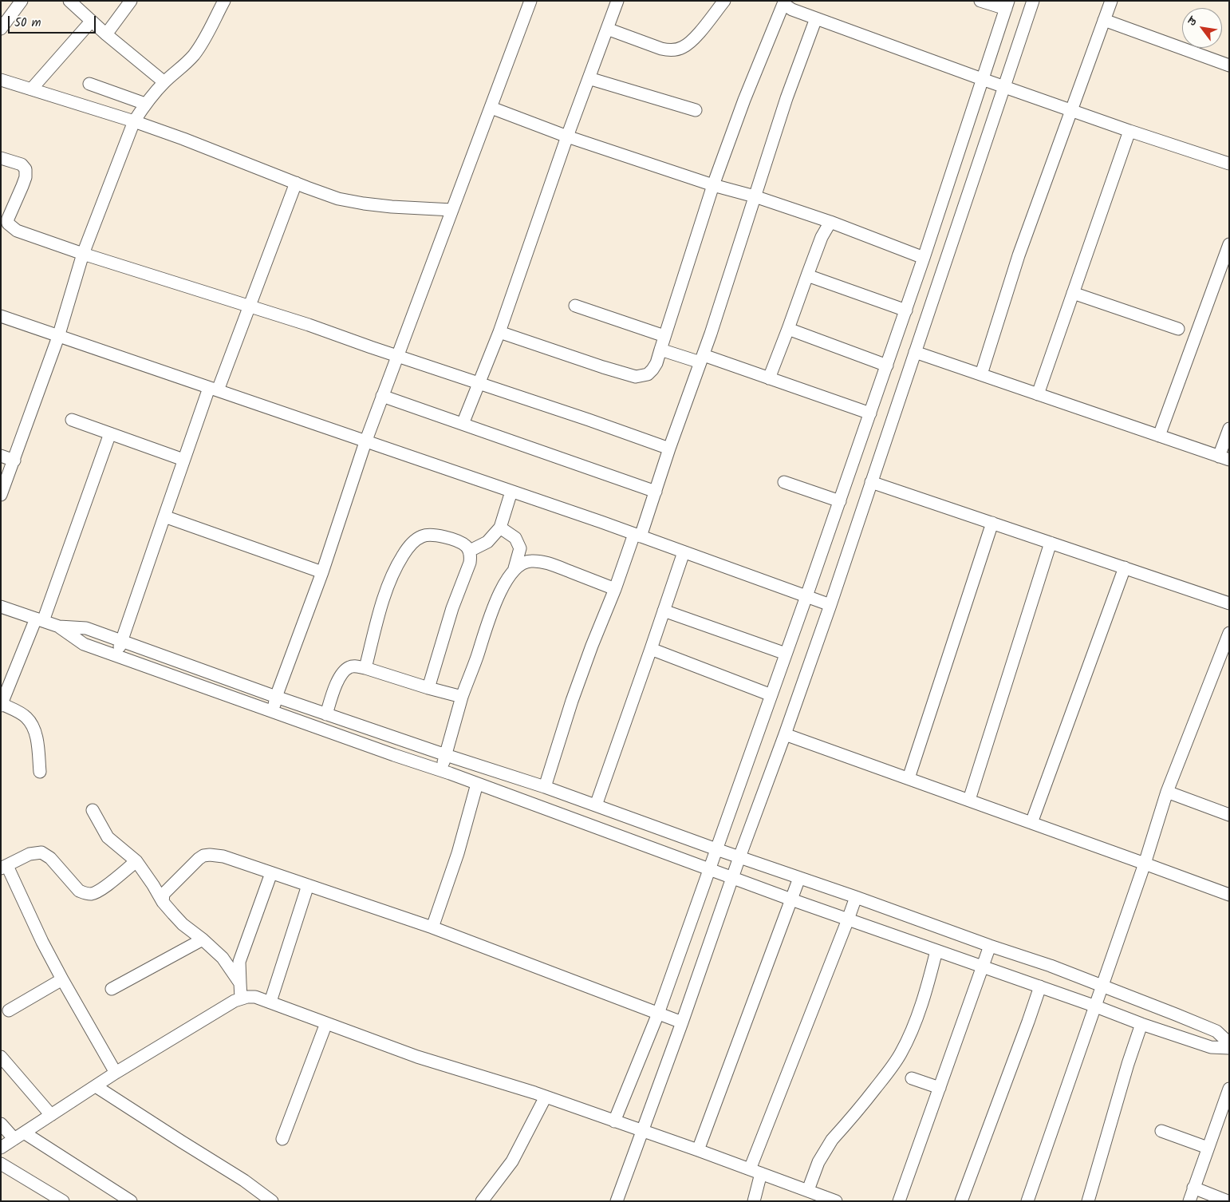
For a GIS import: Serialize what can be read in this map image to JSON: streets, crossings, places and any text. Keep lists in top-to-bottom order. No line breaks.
{"scale_bar":"50 m","north":"top left"}
